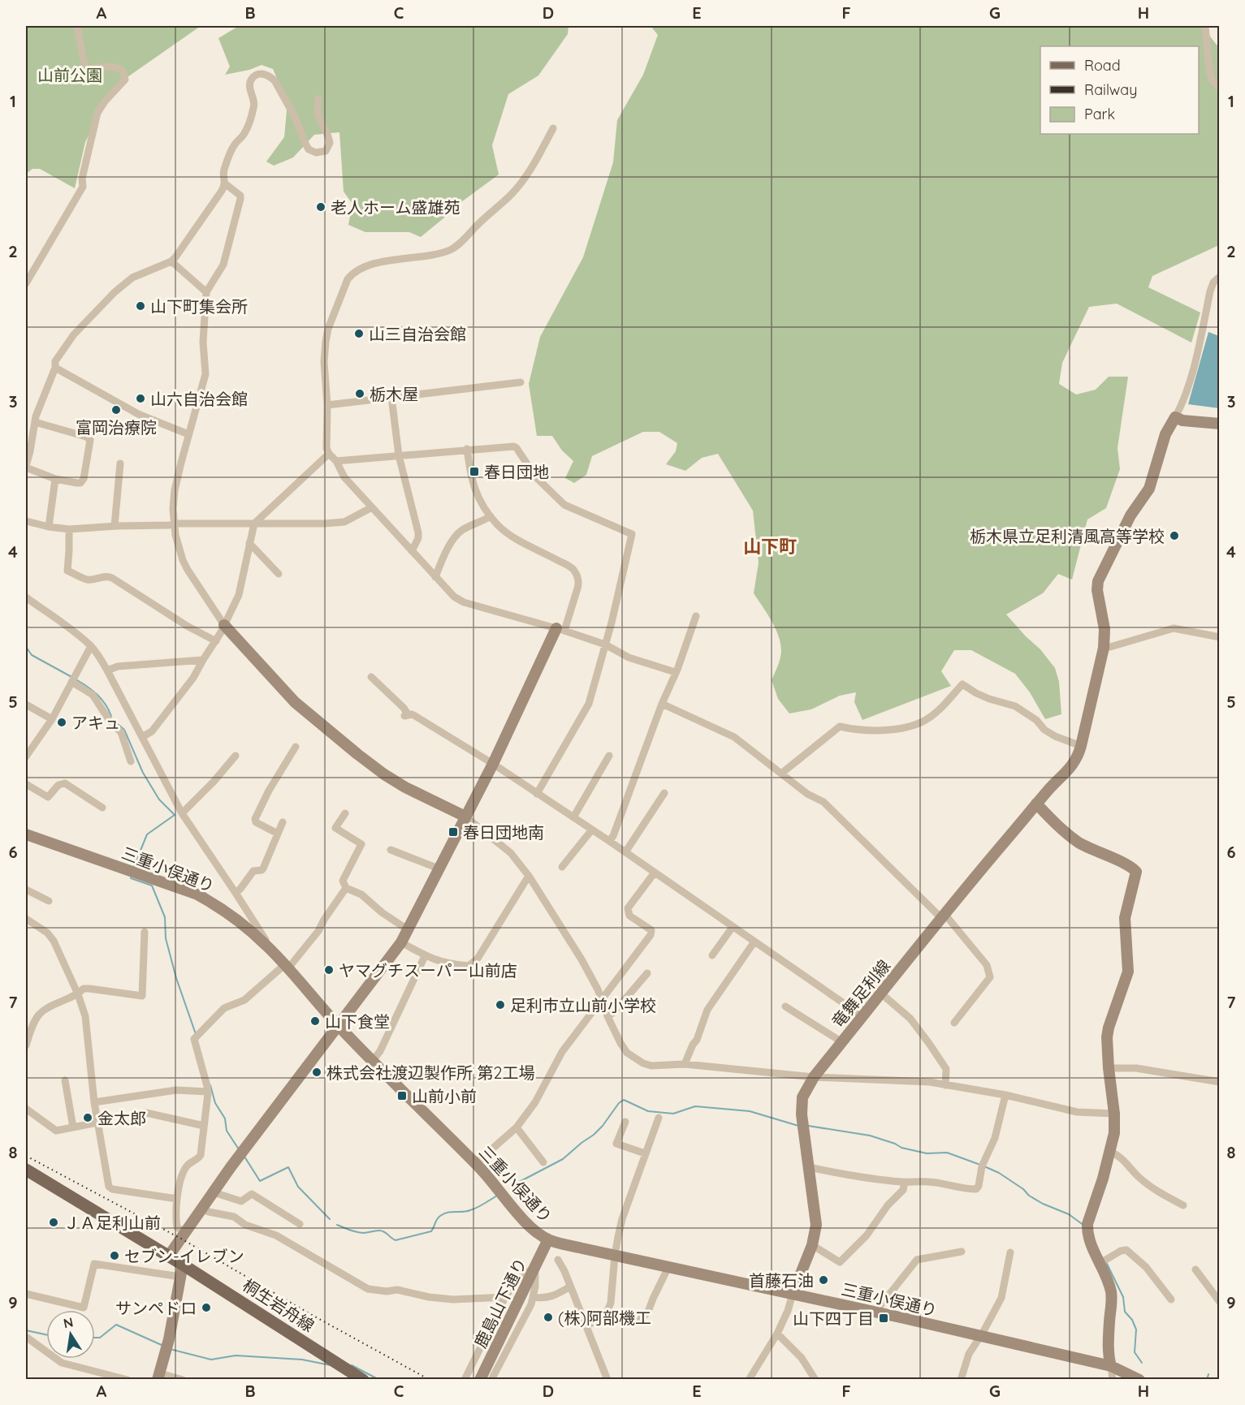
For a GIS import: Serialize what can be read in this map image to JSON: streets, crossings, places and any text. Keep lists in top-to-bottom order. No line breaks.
{"streets":{"main road":["桐生岩舟線"],"street":["三重小俣通り","竜舞足利線","鹿島山下通り"]},"crossings":[["三重小俣通り","竜舞足利線"],["三重小俣通り","鹿島山下通り"]],"districts":["山下町"],"parks":["山前公園"],"places":{"other":["老人ホーム盛雄苑","山下町集会所","山三自治会館","栃木屋","山六自治会館","富岡治療院","栃木県立足利清風高等学校","アキュ","ヤマグチスーパー山前店","足利市立山前小学校","山下食堂","株式会社渡辺製作所 第2工場","金太郎","ＪＡ足利山前","セブン-イレブン","首藤石油","サンペドロ","(株)阿部機工"],"transit":["春日団地","春日団地南","山前小前","山下四丁目"]},"legend":["Road","Railway","Park"],"north":"top","grid":{"columns":["A","B","C","D","E","F","G","H"],"rows":["1","2","3","4","5","6","7","8","9"]}}
